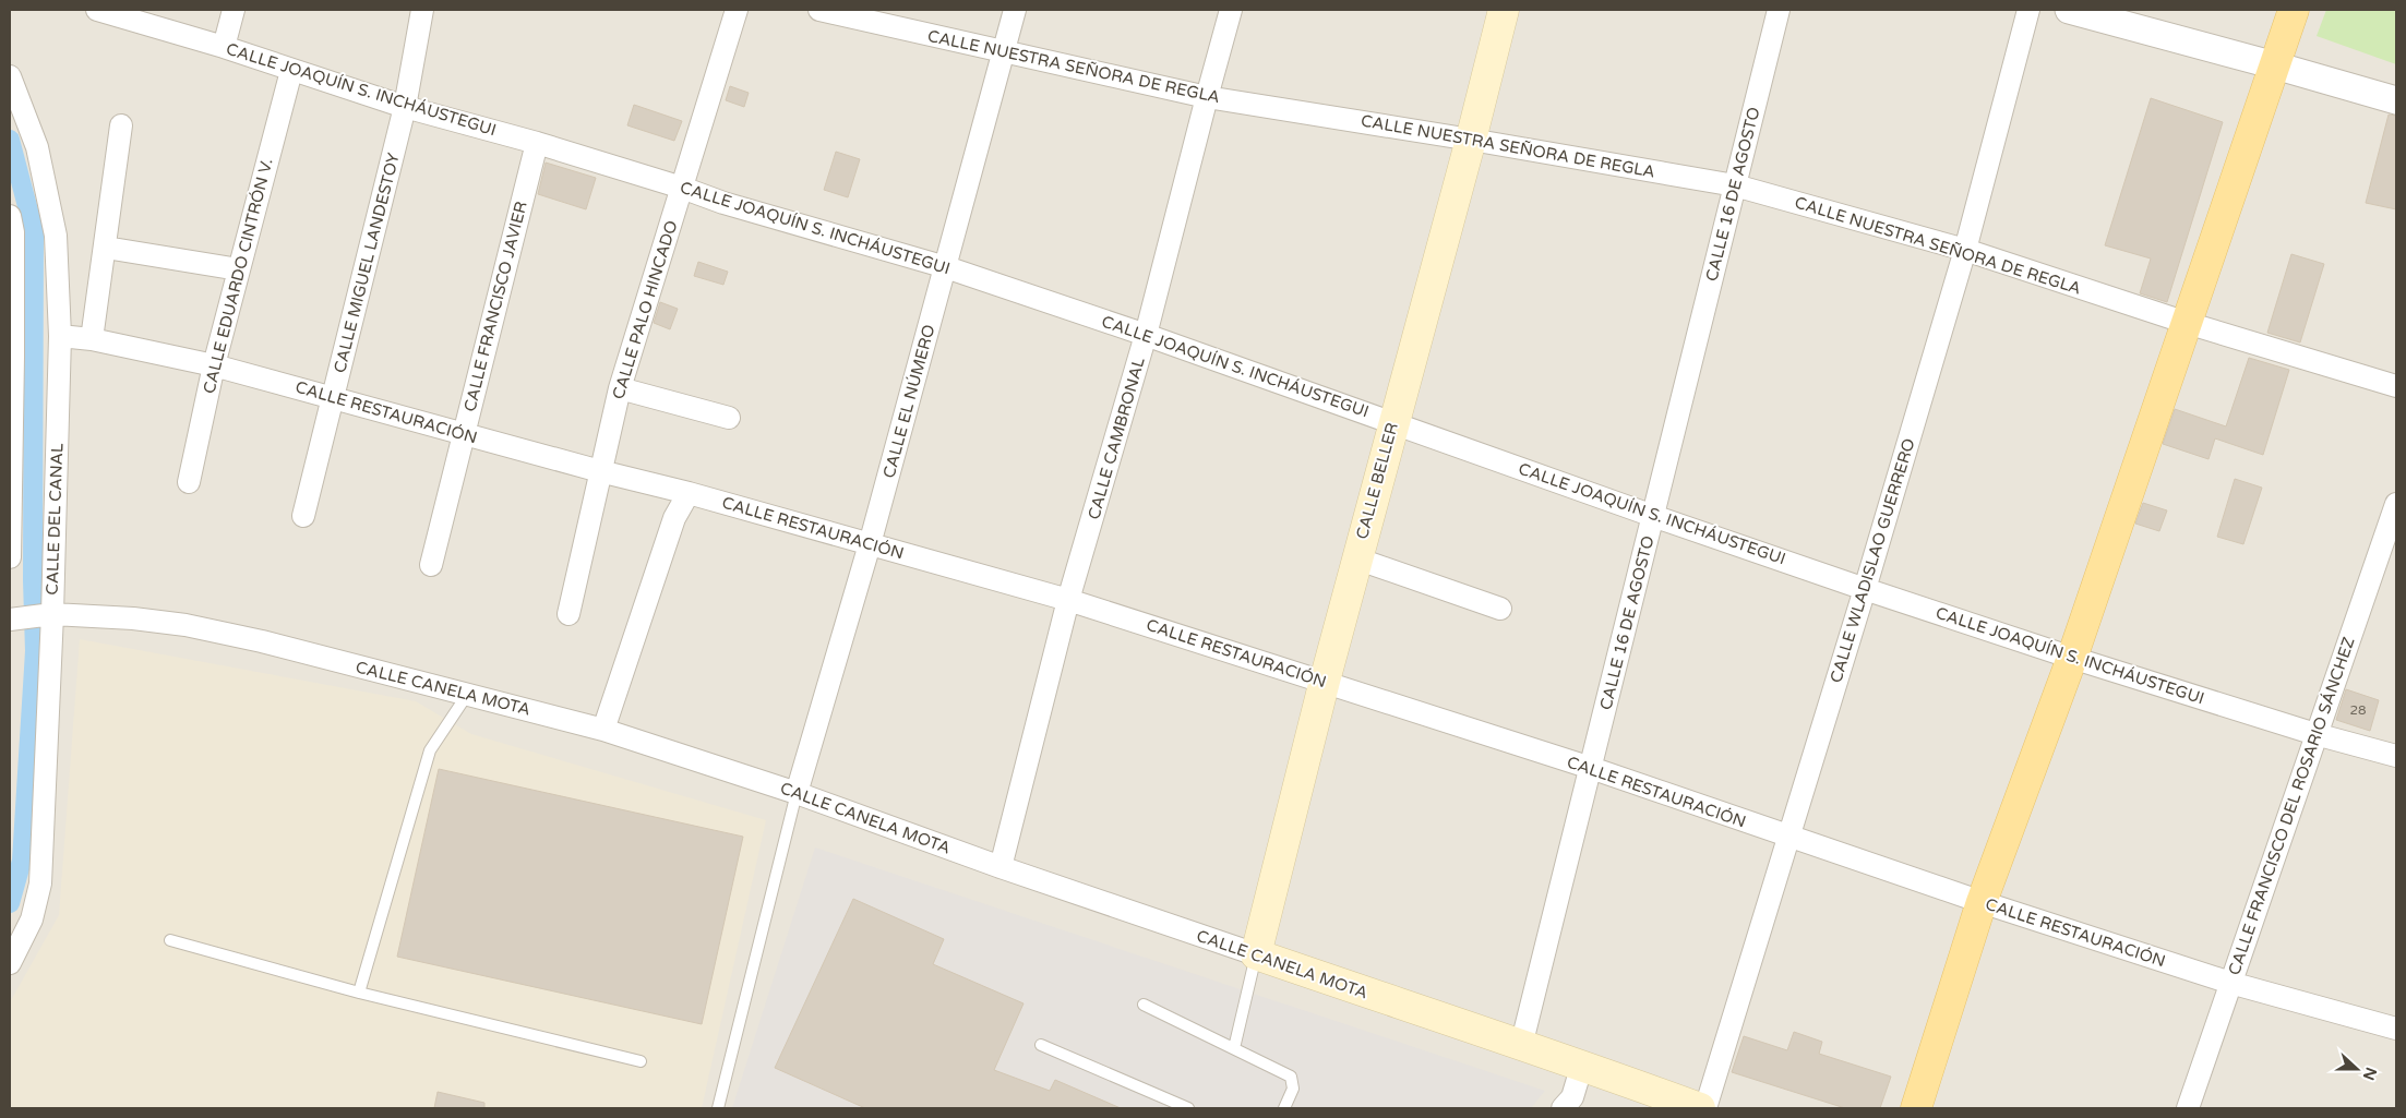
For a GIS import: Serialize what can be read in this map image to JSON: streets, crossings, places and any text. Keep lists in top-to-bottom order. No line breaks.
{"streets":{"main road":["CALLE BELLER","CALLE CANELA MOTA"],"street":["CALLE NUESTRA SEÑORA DE REGLA","CALLE JOAQUÍN S. INCHÁUSTEGUI","CALLE 16 DE AGOSTO","CALLE MIGUEL LANDESTOY","CALLE EDUARDO CINTRÓN V.","CALLE FRANCISCO JAVIER","CALLE PALO HINCADO","CALLE EL NÚMERO","CALLE RESTAURACIÓN","CALLE CAMBRONAL","CALLE DEL CANAL","CALLE WLADISLAO GUERRERO","CALLE FRANCISCO DEL ROSARIO SÁNCHEZ"]},"crossings":[["CALLE NUESTRA SEÑORA DE REGLA","CALLE 16 DE AGOSTO"],["CALLE NUESTRA SEÑORA DE REGLA","CALLE EL NÚMERO"],["CALLE NUESTRA SEÑORA DE REGLA","CALLE CAMBRONAL"],["CALLE NUESTRA SEÑORA DE REGLA","CALLE BELLER"],["CALLE NUESTRA SEÑORA DE REGLA","CALLE WLADISLAO GUERRERO"],["CALLE JOAQUÍN S. INCHÁUSTEGUI","CALLE 16 DE AGOSTO"],["CALLE JOAQUÍN S. INCHÁUSTEGUI","CALLE MIGUEL LANDESTOY"],["CALLE JOAQUÍN S. INCHÁUSTEGUI","CALLE EDUARDO CINTRÓN V."],["CALLE JOAQUÍN S. INCHÁUSTEGUI","CALLE FRANCISCO JAVIER"],["CALLE JOAQUÍN S. INCHÁUSTEGUI","CALLE PALO HINCADO"],["CALLE JOAQUÍN S. INCHÁUSTEGUI","CALLE EL NÚMERO"],["CALLE JOAQUÍN S. INCHÁUSTEGUI","CALLE CAMBRONAL"],["CALLE JOAQUÍN S. INCHÁUSTEGUI","CALLE BELLER"],["CALLE JOAQUÍN S. INCHÁUSTEGUI","CALLE WLADISLAO GUERRERO"],["CALLE JOAQUÍN S. INCHÁUSTEGUI","CALLE FRANCISCO DEL ROSARIO SÁNCHEZ"],["CALLE 16 DE AGOSTO","CALLE RESTAURACIÓN"],["CALLE 16 DE AGOSTO","CALLE CANELA MOTA"],["CALLE MIGUEL LANDESTOY","CALLE RESTAURACIÓN"],["CALLE EDUARDO CINTRÓN V.","CALLE RESTAURACIÓN"],["CALLE FRANCISCO JAVIER","CALLE RESTAURACIÓN"],["CALLE PALO HINCADO","CALLE RESTAURACIÓN"],["CALLE EL NÚMERO","CALLE RESTAURACIÓN"],["CALLE EL NÚMERO","CALLE CANELA MOTA"],["CALLE RESTAURACIÓN","CALLE CAMBRONAL"],["CALLE RESTAURACIÓN","CALLE BELLER"],["CALLE RESTAURACIÓN","CALLE DEL CANAL"],["CALLE RESTAURACIÓN","CALLE WLADISLAO GUERRERO"],["CALLE RESTAURACIÓN","CALLE FRANCISCO DEL ROSARIO SÁNCHEZ"],["CALLE CAMBRONAL","CALLE CANELA MOTA"],["CALLE BELLER","CALLE CANELA MOTA"],["CALLE DEL CANAL","CALLE CANELA MOTA"]],"house_numbers":["28"],"north":"right"}
